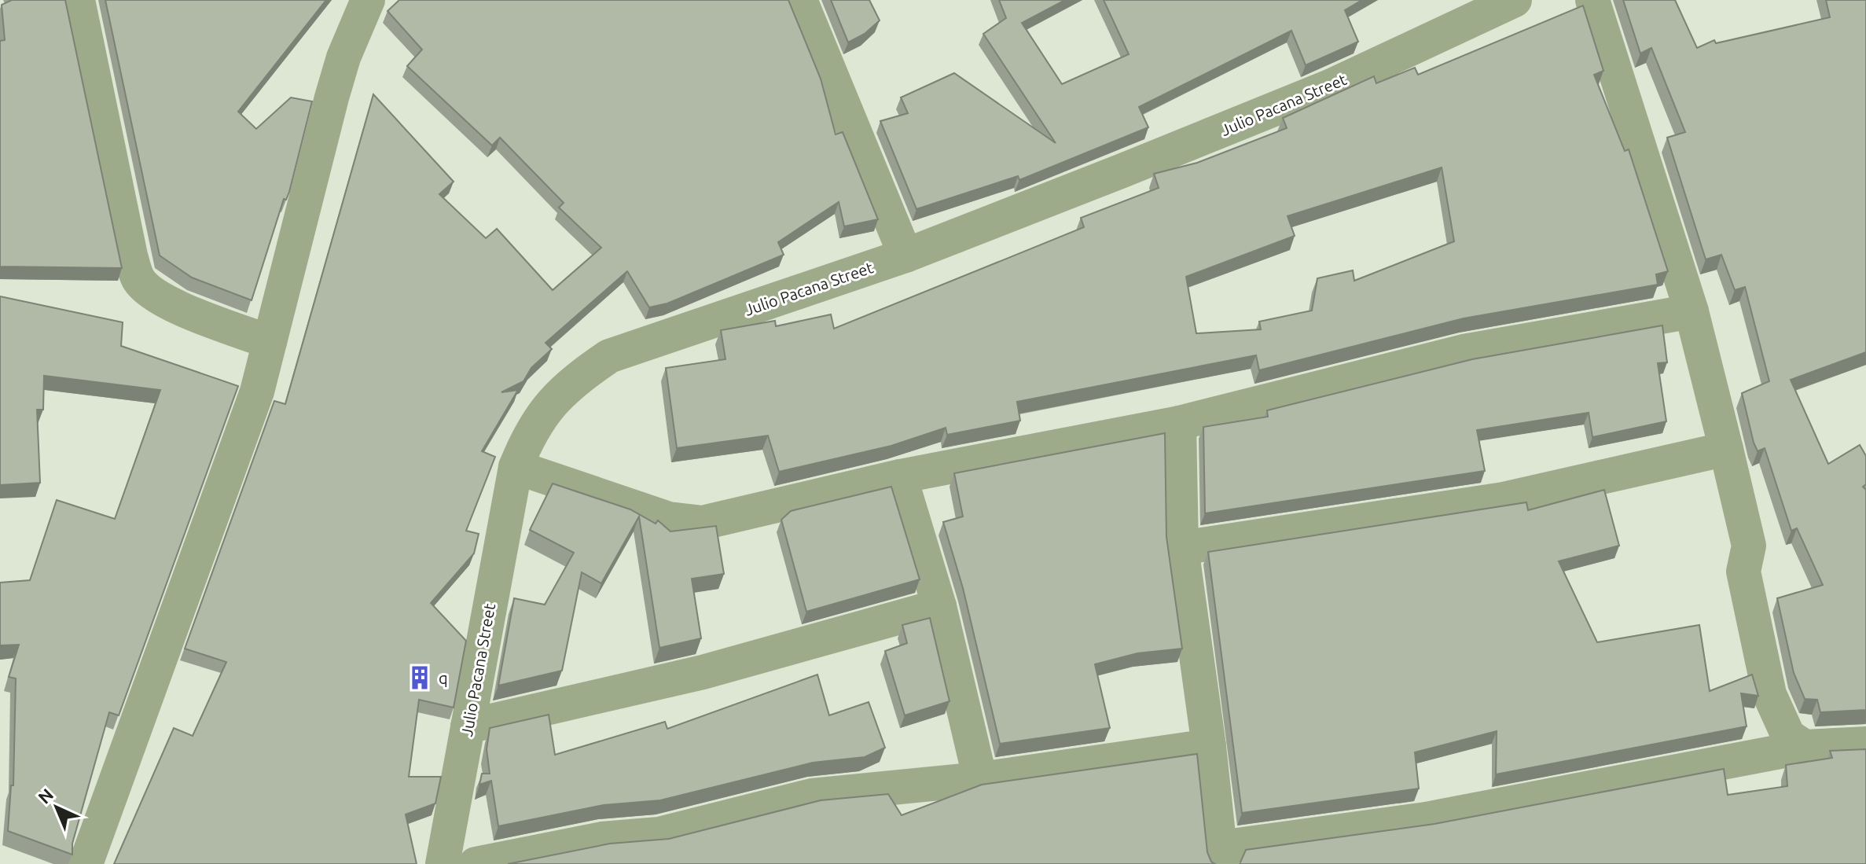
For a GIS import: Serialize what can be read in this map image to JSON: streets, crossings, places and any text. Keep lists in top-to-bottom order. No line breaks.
{"streets":{"street":["Julio Pacana Street"]},"places":{"building":["q"]},"north":"top left"}
